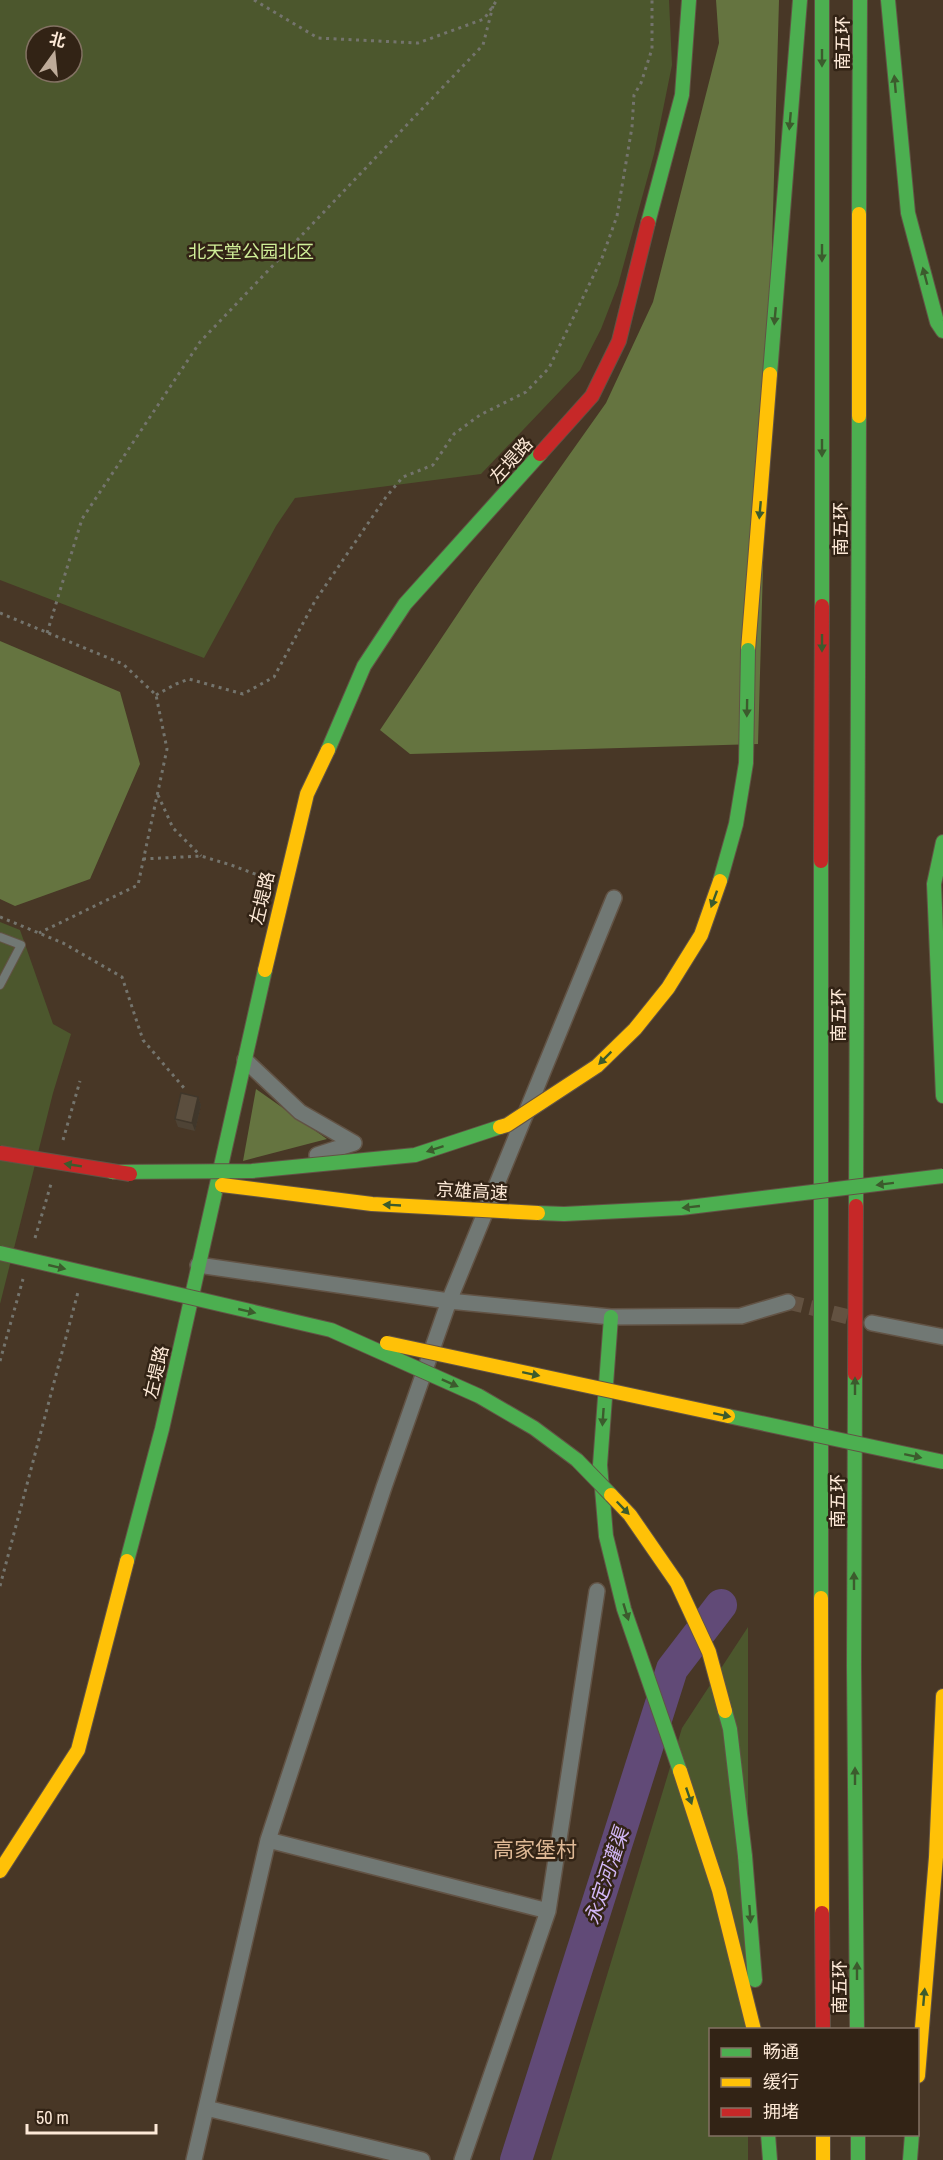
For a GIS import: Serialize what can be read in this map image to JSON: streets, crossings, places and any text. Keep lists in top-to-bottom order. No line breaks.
{"streets":{"main road":["南五环","左堤路","京雄高速"]},"one_way":["京雄高速"],"districts":["高家堡村"],"water":["永定河灌渠"],"parks":["北天堂公园北区"],"legend":["畅通","缓行","拥堵"],"scale_bar":"50 m","north":"top"}
